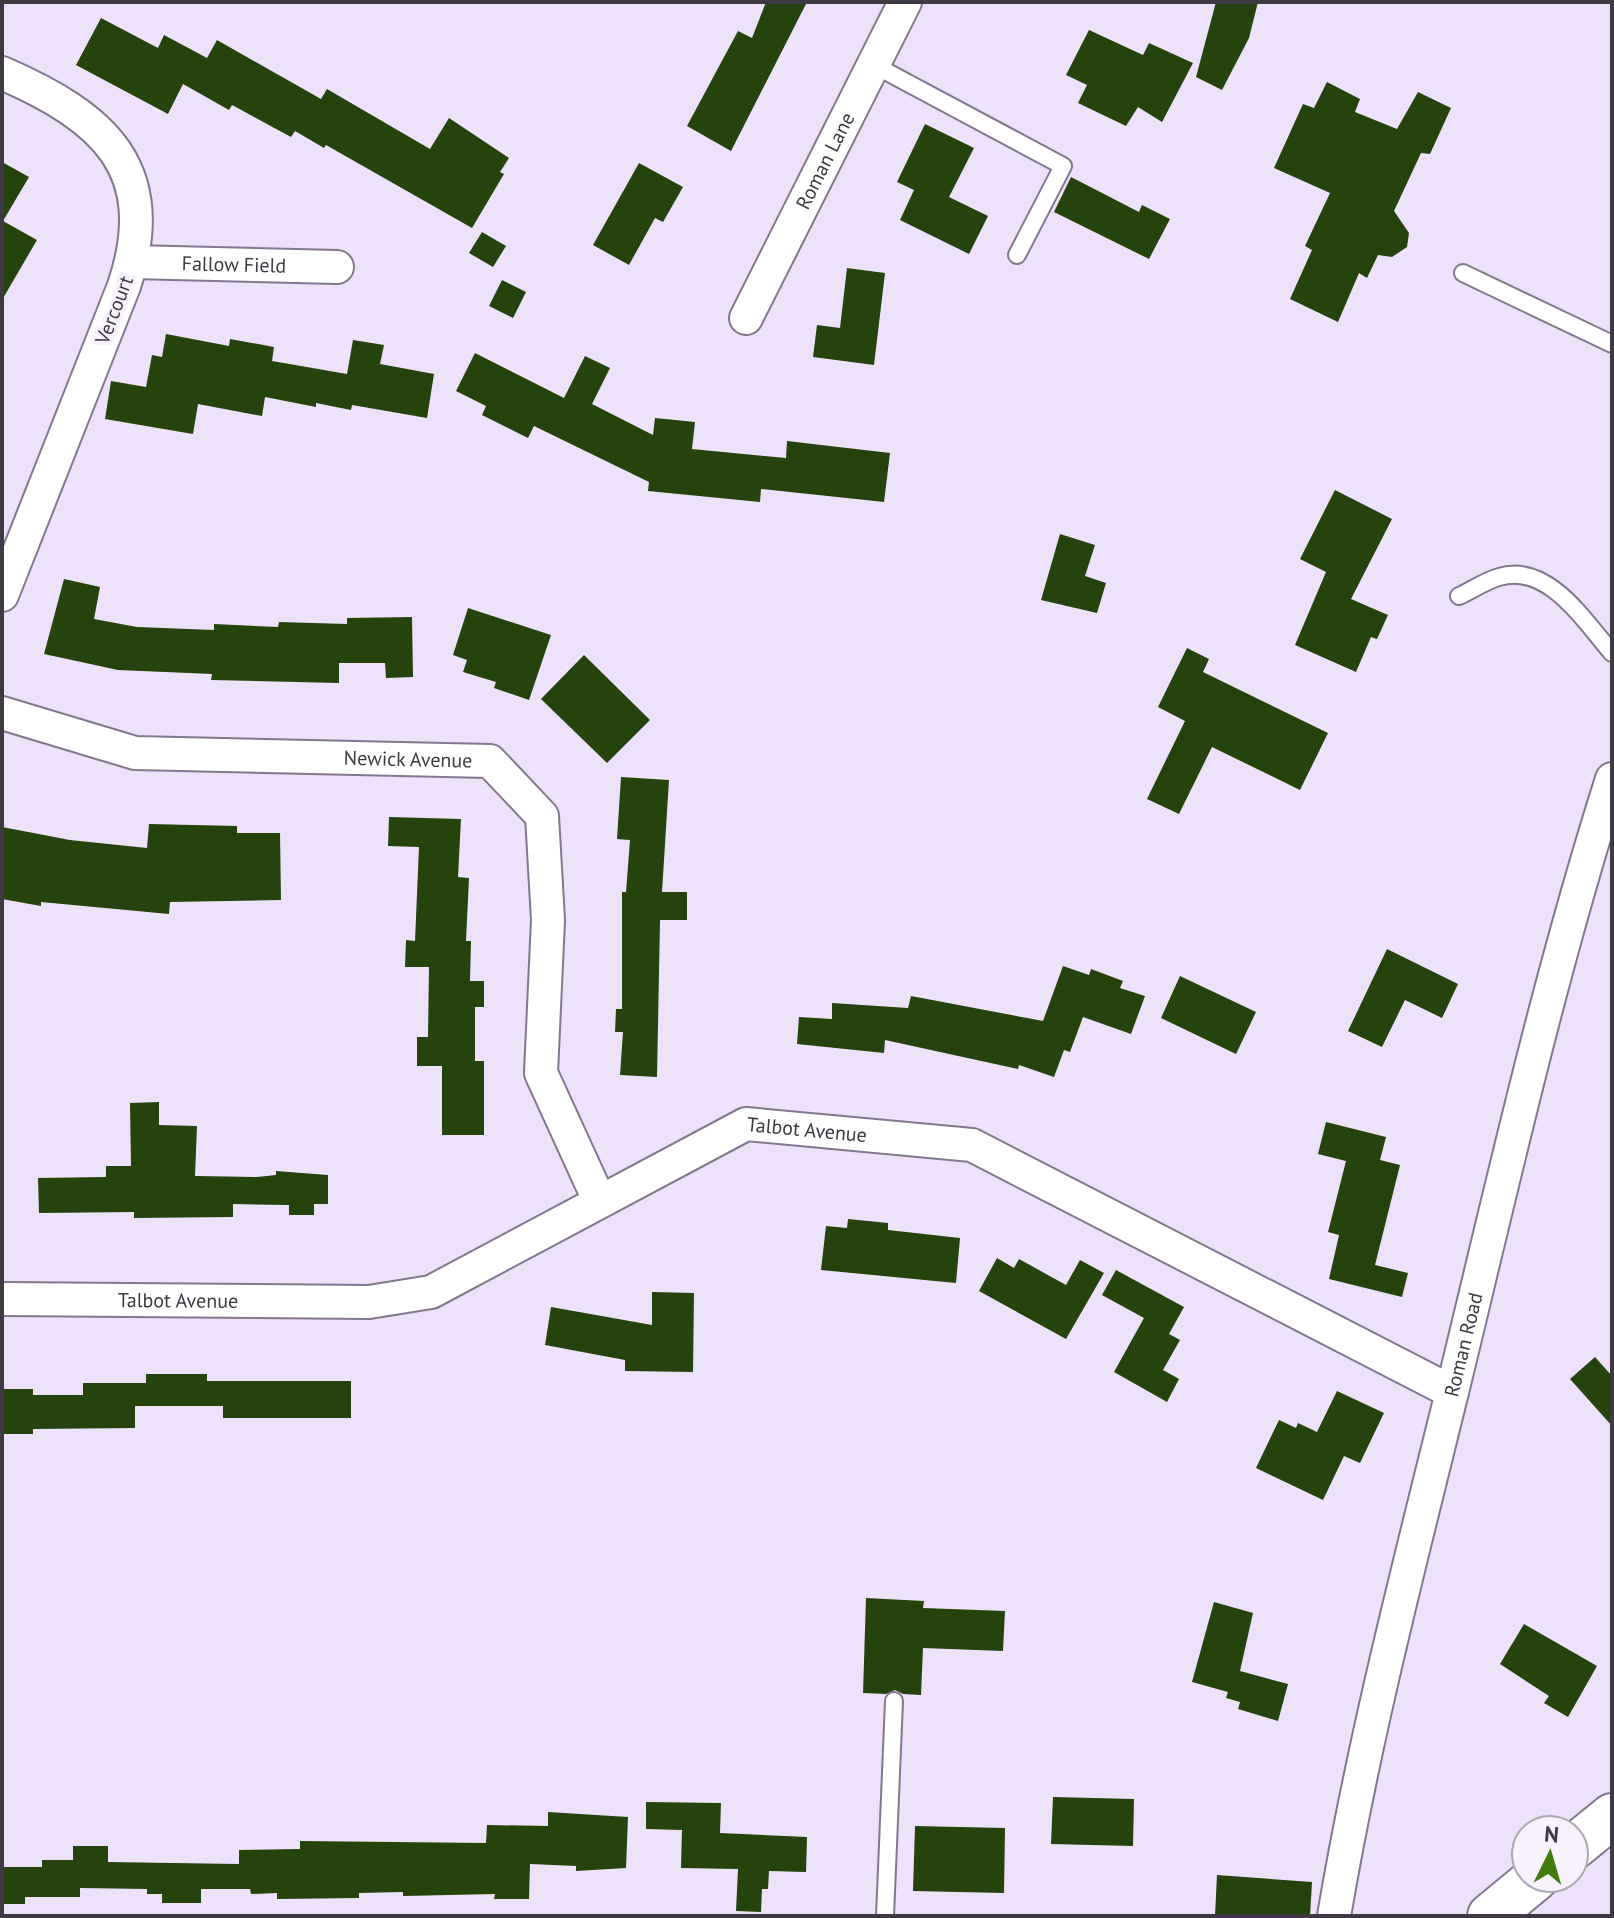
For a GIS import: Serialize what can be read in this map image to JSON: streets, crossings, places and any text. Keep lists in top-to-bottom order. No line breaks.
{"streets":{"street":["Roman Lane","Fallow Field","Vercourt","Newick Avenue","Talbot Avenue","Roman Road"]},"crossings":[["Fallow Field","Vercourt"],["Newick Avenue","Talbot Avenue"],["Talbot Avenue","Roman Road"]],"north":"top"}
